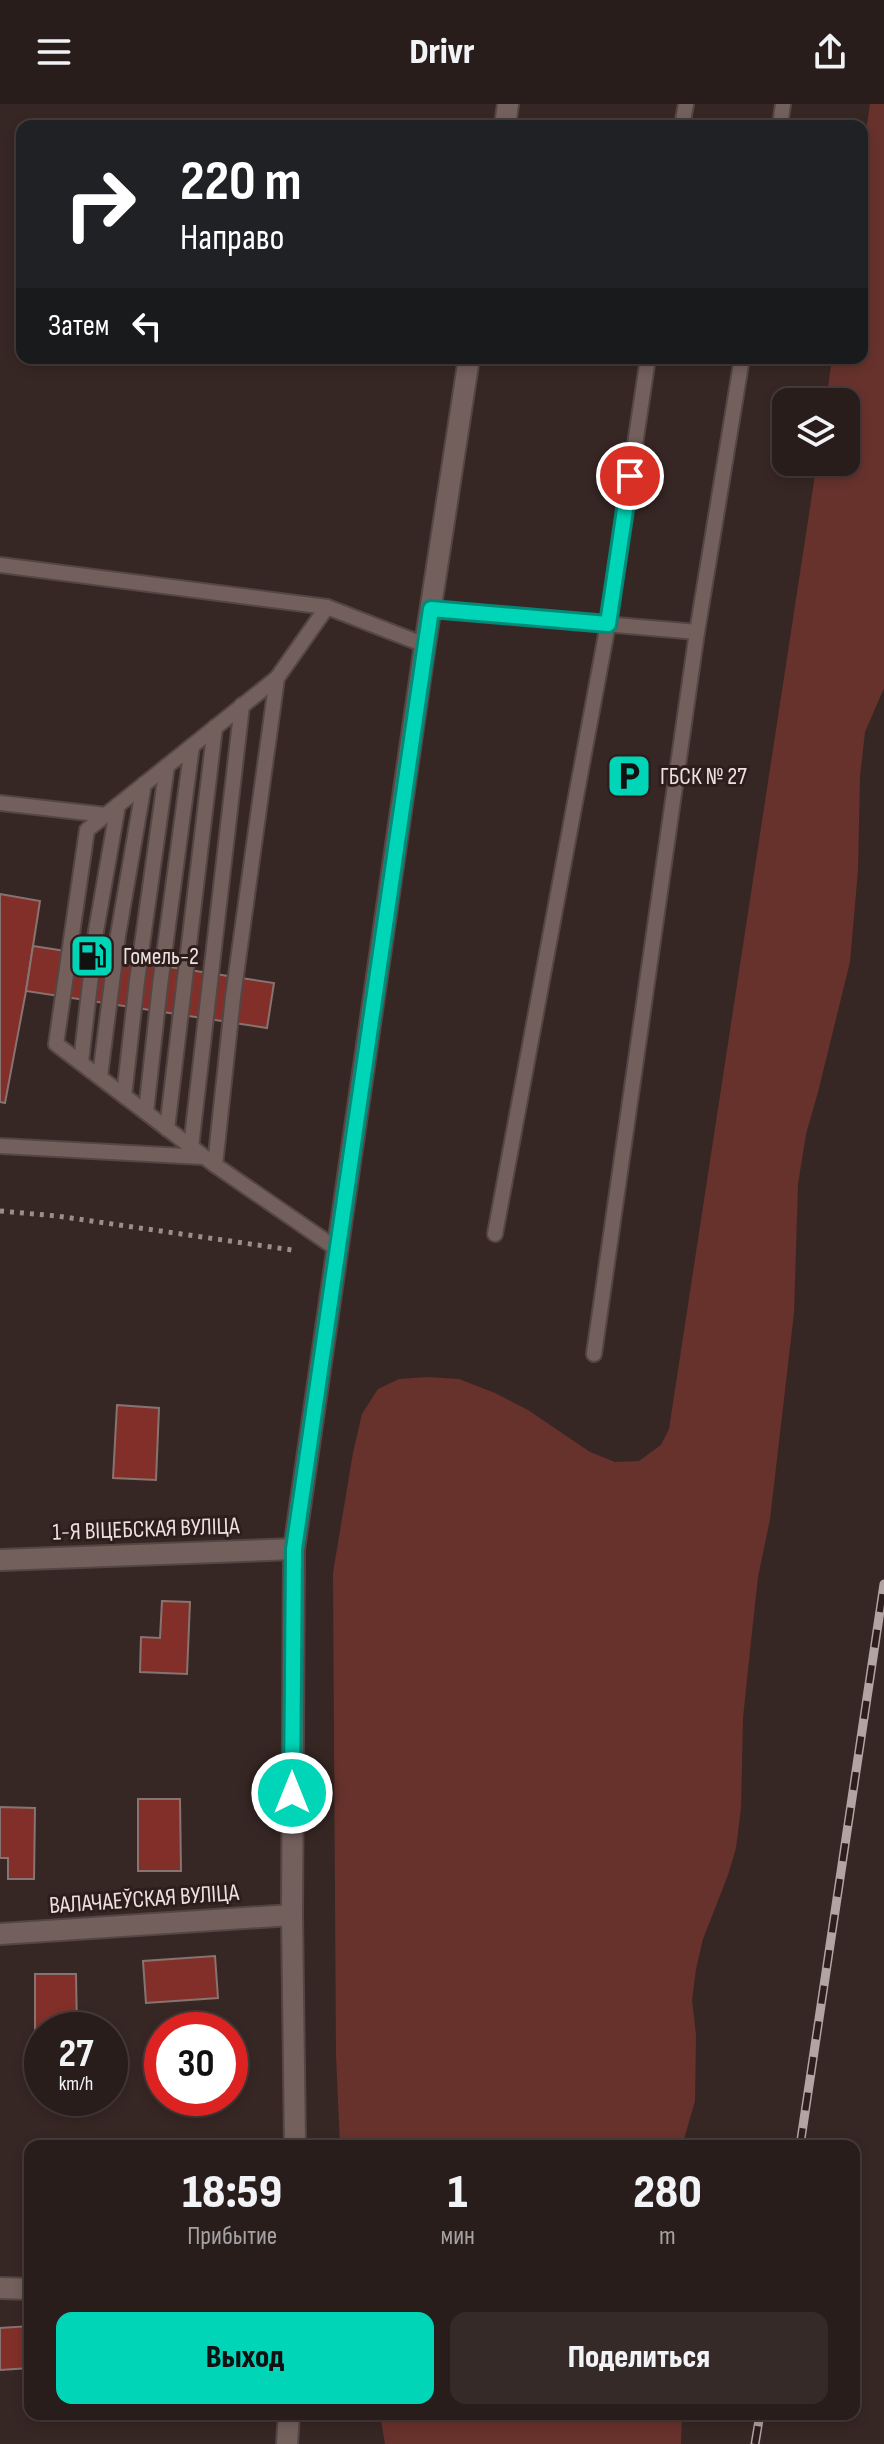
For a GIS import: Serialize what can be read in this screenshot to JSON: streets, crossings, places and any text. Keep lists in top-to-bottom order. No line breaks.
{"streets":{"street":["1-Я ВІЦЕБСКАЯ ВУЛІЦА","ВАЛАЧАЕЎСКАЯ ВУЛІЦА"]},"places":{"parking":["ГБСК № 27"],"fuel station":["Гомель-2"]},"page":{"header":"Drivr","turn":["220 m","Направо"],"then":"Затем","speed":"27 km/h","limit":"30","eta":["18:59","Прибытие","1","мин","280","m"],"buttons":["Выход","Поделиться"]}}
